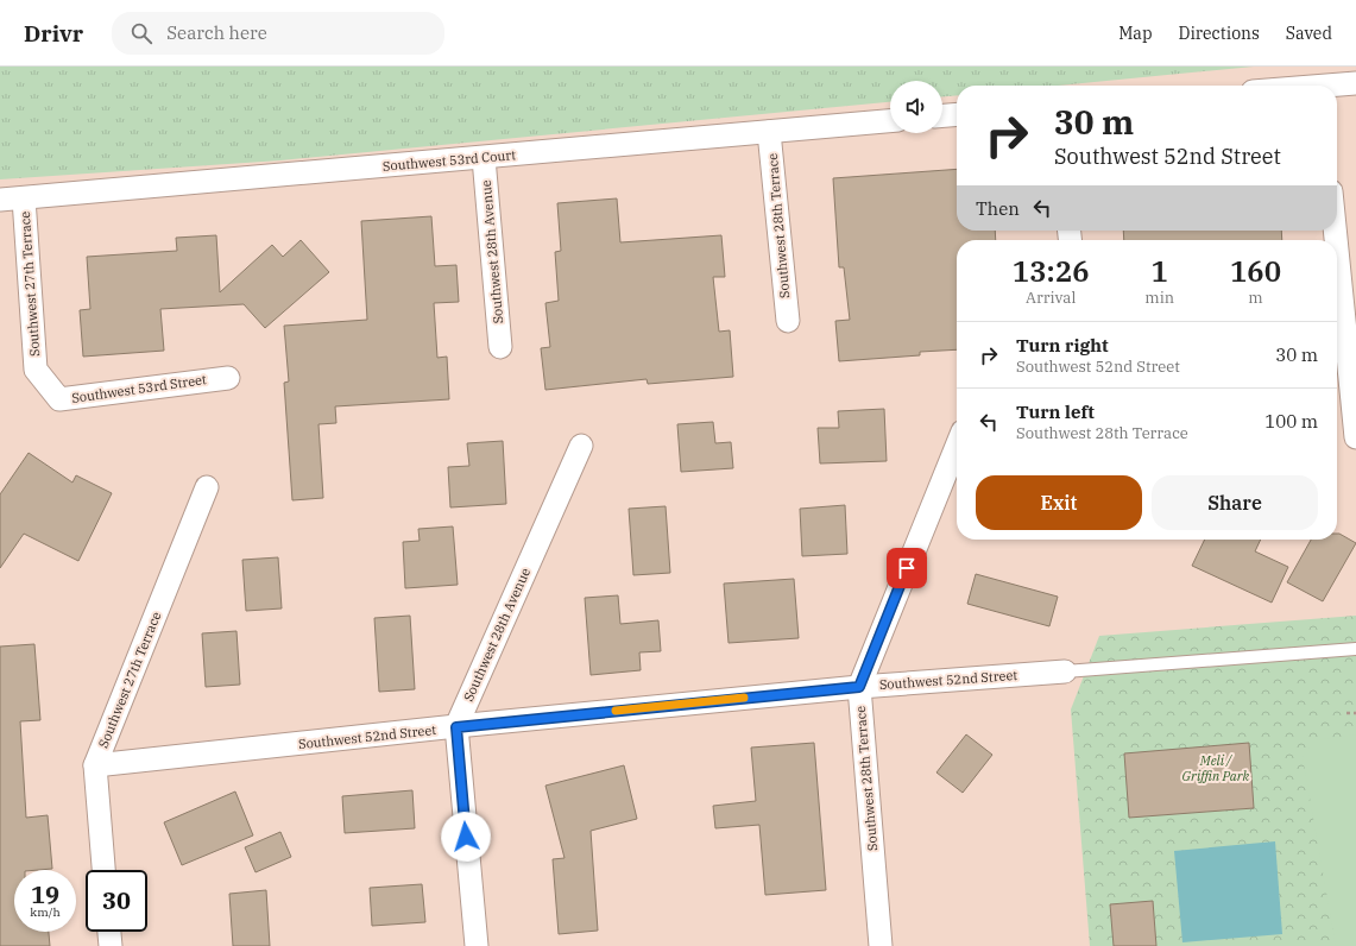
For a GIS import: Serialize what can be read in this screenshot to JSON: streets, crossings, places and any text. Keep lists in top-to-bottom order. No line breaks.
{"streets":{"street":["Southwest 53rd Court","Southwest 28th Terrace","Southwest 28th Avenue","Southwest 27th Terrace","Southwest 53rd Street","Southwest 52nd Street"]},"crossings":[["Southwest 53rd Court","Southwest 28th Terrace"],["Southwest 53rd Court","Southwest 28th Avenue"],["Southwest 53rd Court","Southwest 27th Terrace"],["Southwest 28th Terrace","Southwest 52nd Street"],["Southwest 28th Avenue","Southwest 52nd Street"],["Southwest 27th Terrace","Southwest 53rd Street"],["Southwest 27th Terrace","Southwest 52nd Street"]],"parks":["Meli / Griffin Park"],"page":{"header":"Drivr","search":"Search here","nav":["Map","Directions","Saved"],"turn":["30 m","Southwest 52nd Street"],"then":"Then","eta":["13:26","Arrival","1","min","160","m"],"list":[{"name":"Turn right","note":"Southwest 52nd Street","value":"30 m"},{"name":"Turn left","note":"Southwest 28th Terrace","value":"100 m"}],"buttons":["Exit","Share"],"speed":"19 km/h","limit":"30"}}
